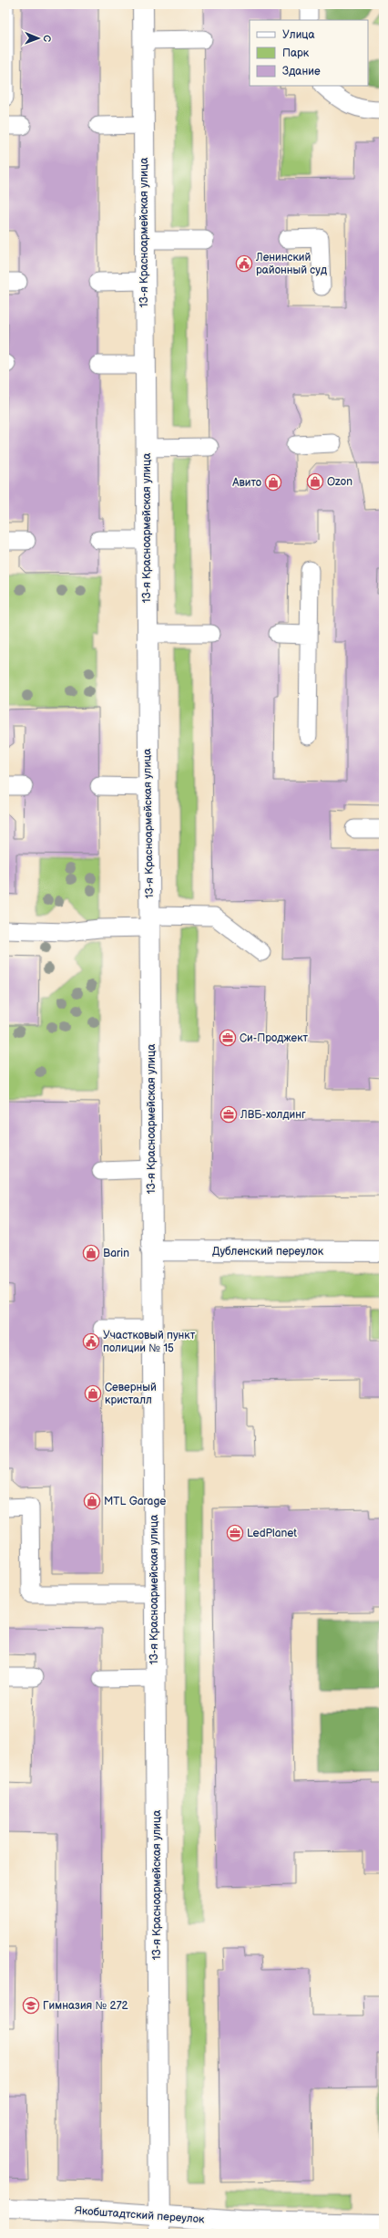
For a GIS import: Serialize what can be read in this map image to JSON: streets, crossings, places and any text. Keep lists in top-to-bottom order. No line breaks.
{"streets":{"street":["13-я Красноармейская улица","Дубленский переулок","Якобштадтский переулок"]},"crossings":[["13-я Красноармейская улица","Дубленский переулок"],["13-я Красноармейская улица","Якобштадтский переулок"]],"places":{"public building":["Ленинский районный суд","Участковый пункт полиции № 15"],"shop":["Ozon","Авито","Barin","Северный кристалл","MTL Garage"],"office":["Си-Проджект","ЛВБ-холдинг","LedPlanet"],"school or university":["Гимназия № 272"]},"legend":["Улица","Парк","Здание"],"north":"right"}
